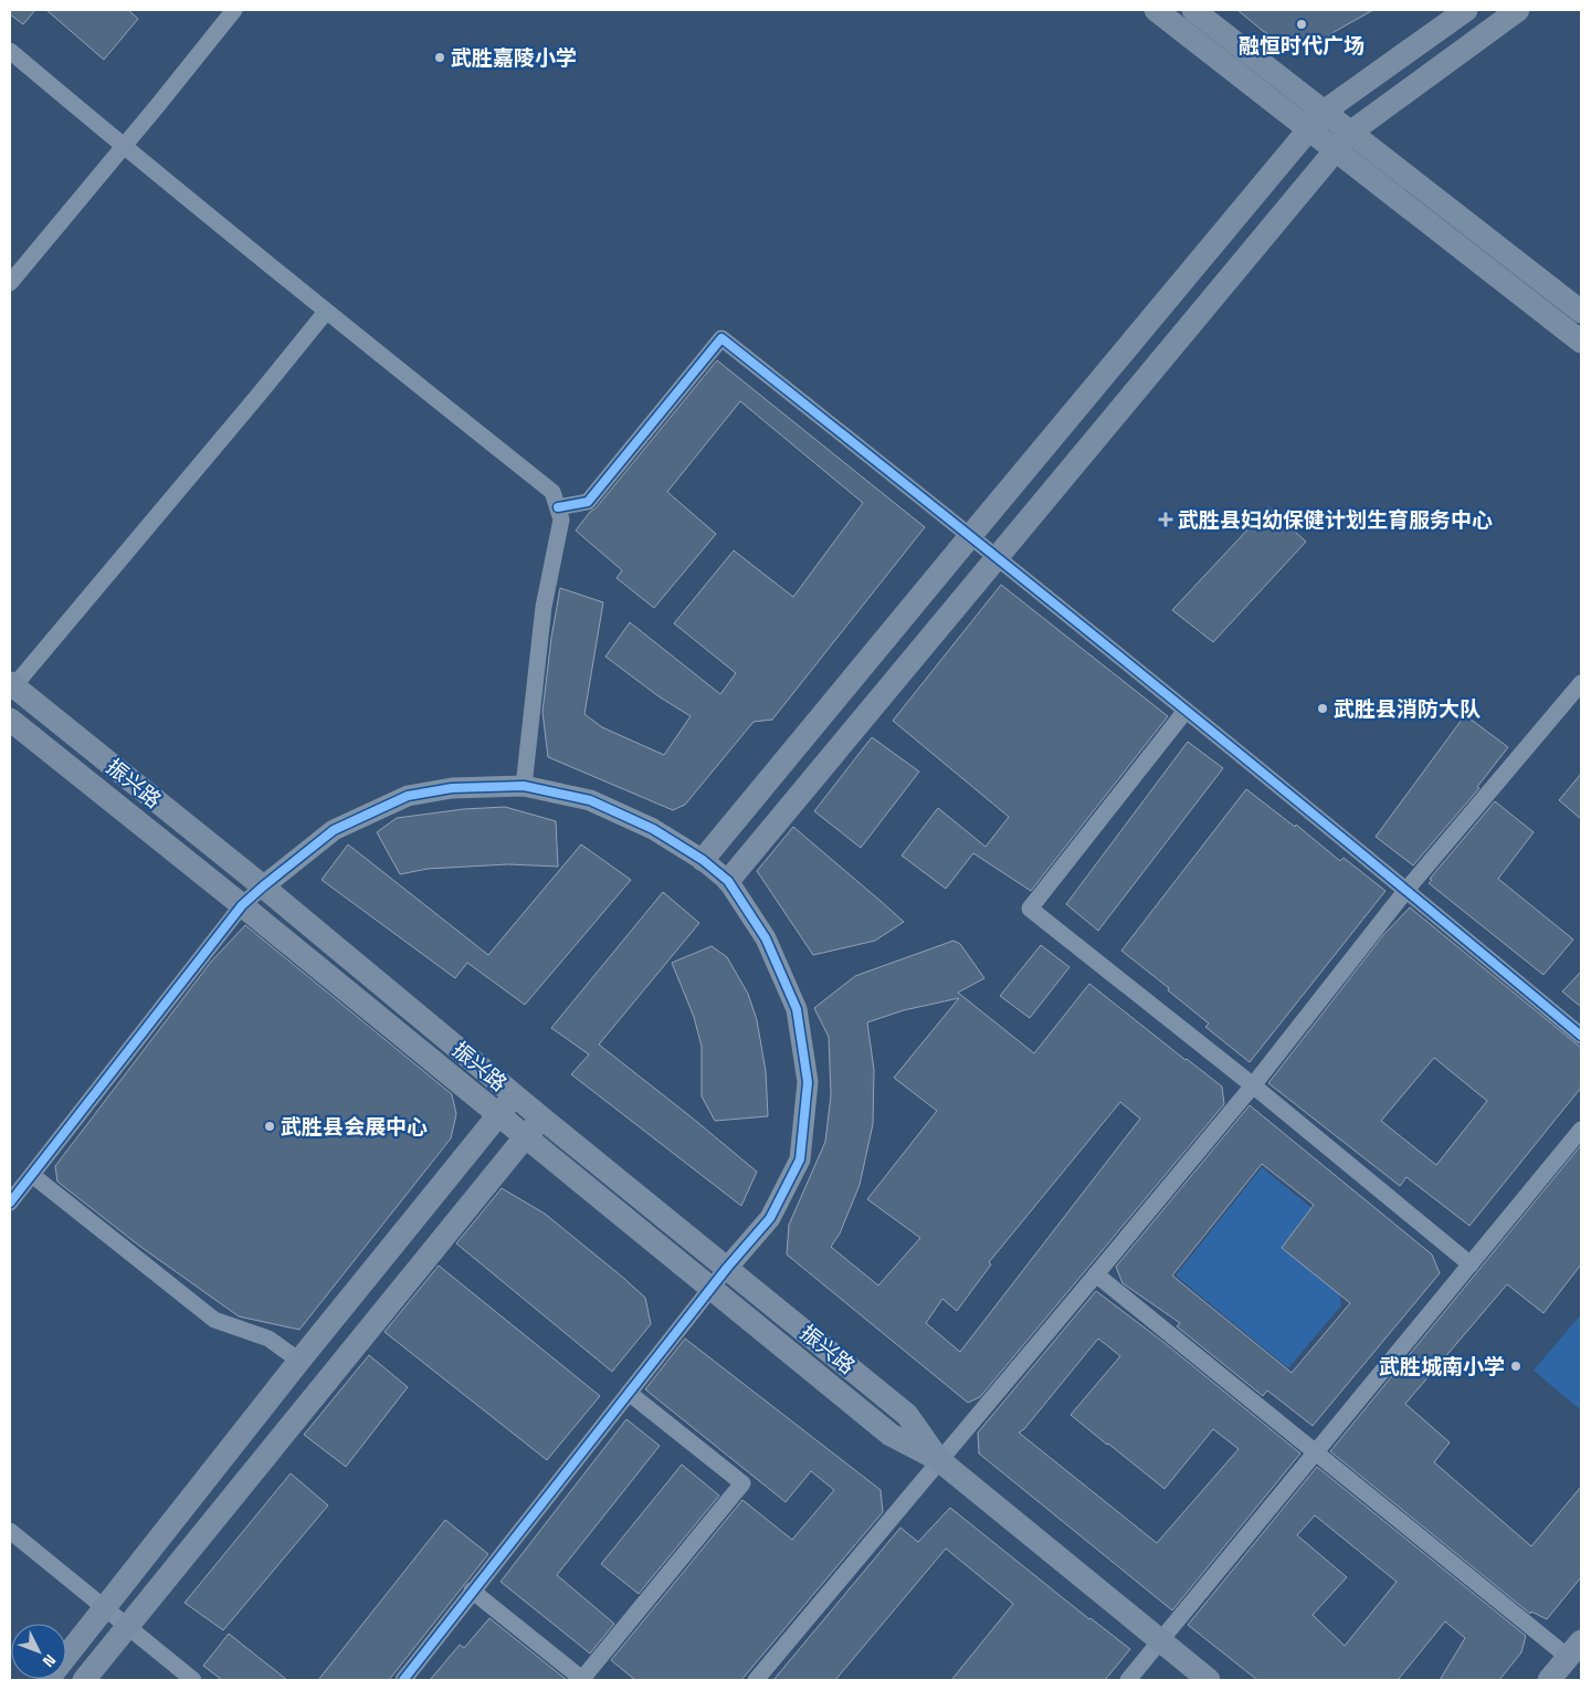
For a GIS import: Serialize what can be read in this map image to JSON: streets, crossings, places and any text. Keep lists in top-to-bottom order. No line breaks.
{"streets":{"main road":["振兴路"]},"places":{"other":["融恒时代广场","武胜嘉陵小学","武胜县消防大队","武胜县会展中心","武胜城南小学"],"health":["武胜县妇幼保健计划生育服务中心"]},"north":"bottom right"}
